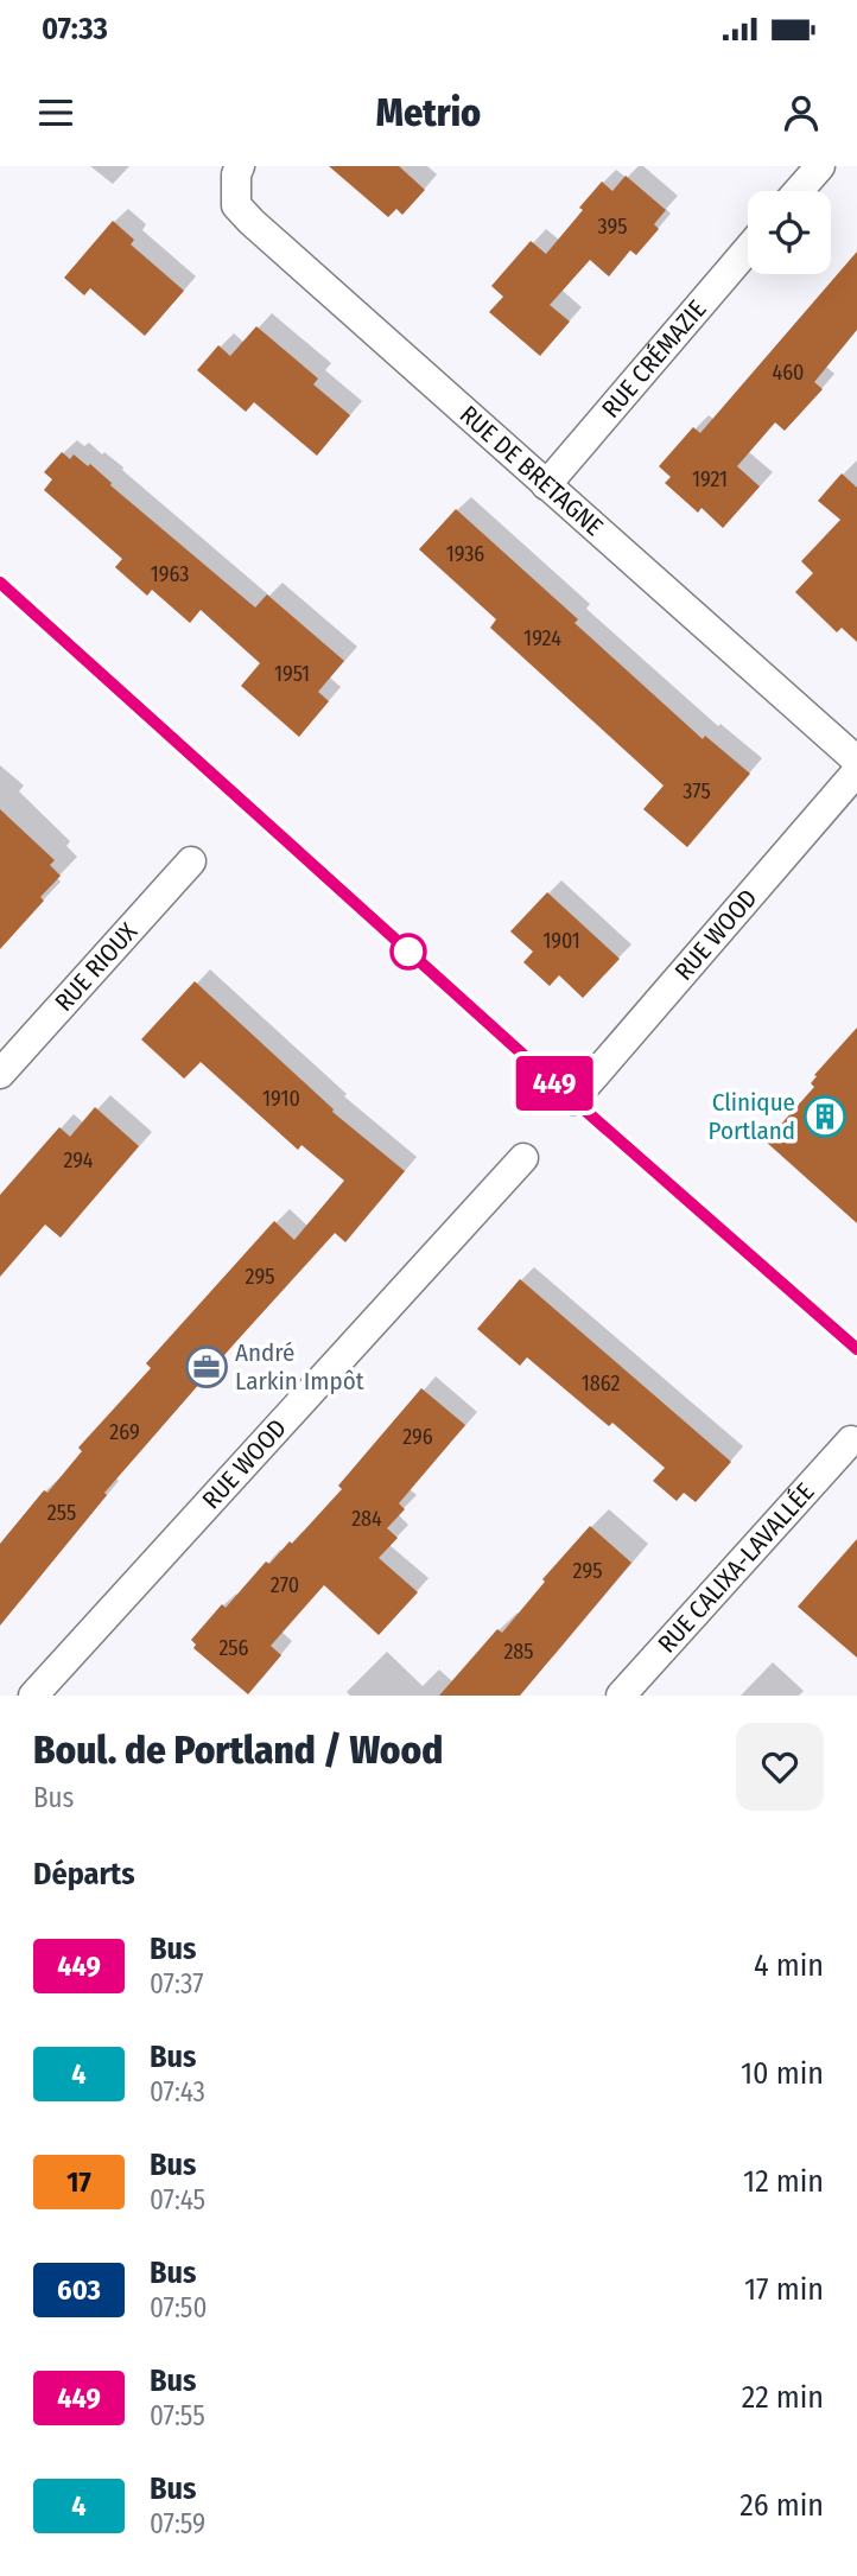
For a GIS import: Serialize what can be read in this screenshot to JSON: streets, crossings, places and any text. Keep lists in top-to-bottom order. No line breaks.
{"streets":{"street":["RUE CRÉMAZIE","RUE DE BRETAGNE","RUE WOOD","RUE RIOUX","RUE CALIXA-LAVALLÉE"]},"crossings":[["RUE CRÉMAZIE","RUE DE BRETAGNE"]],"places":{"building":["Clinique Portland"],"office":["André Larkin Impôt"]},"lines":["bus line 449"],"house_numbers":["395","460","1921","1936","1963","1924","1951","375","1901","1910","294","295","1862","269","296","255","284","295","270","256","285"],"page":{"status":"07:33","header":"Metrio","on_map":"449","heading":[["Boul. de Portland / Wood","Bus"],"Départs"],"list":[{"mark":"449","name":"Bus","note":"07:37","value":"4 min"},{"mark":"4","name":"Bus","note":"07:43","value":"10 min"},{"mark":"17","name":"Bus","note":"07:45","value":"12 min"},{"mark":"603","name":"Bus","note":"07:50","value":"17 min"},{"mark":"449","name":"Bus","note":"07:55","value":"22 min"},{"mark":"4","name":"Bus","note":"07:59","value":"26 min"}]}}
